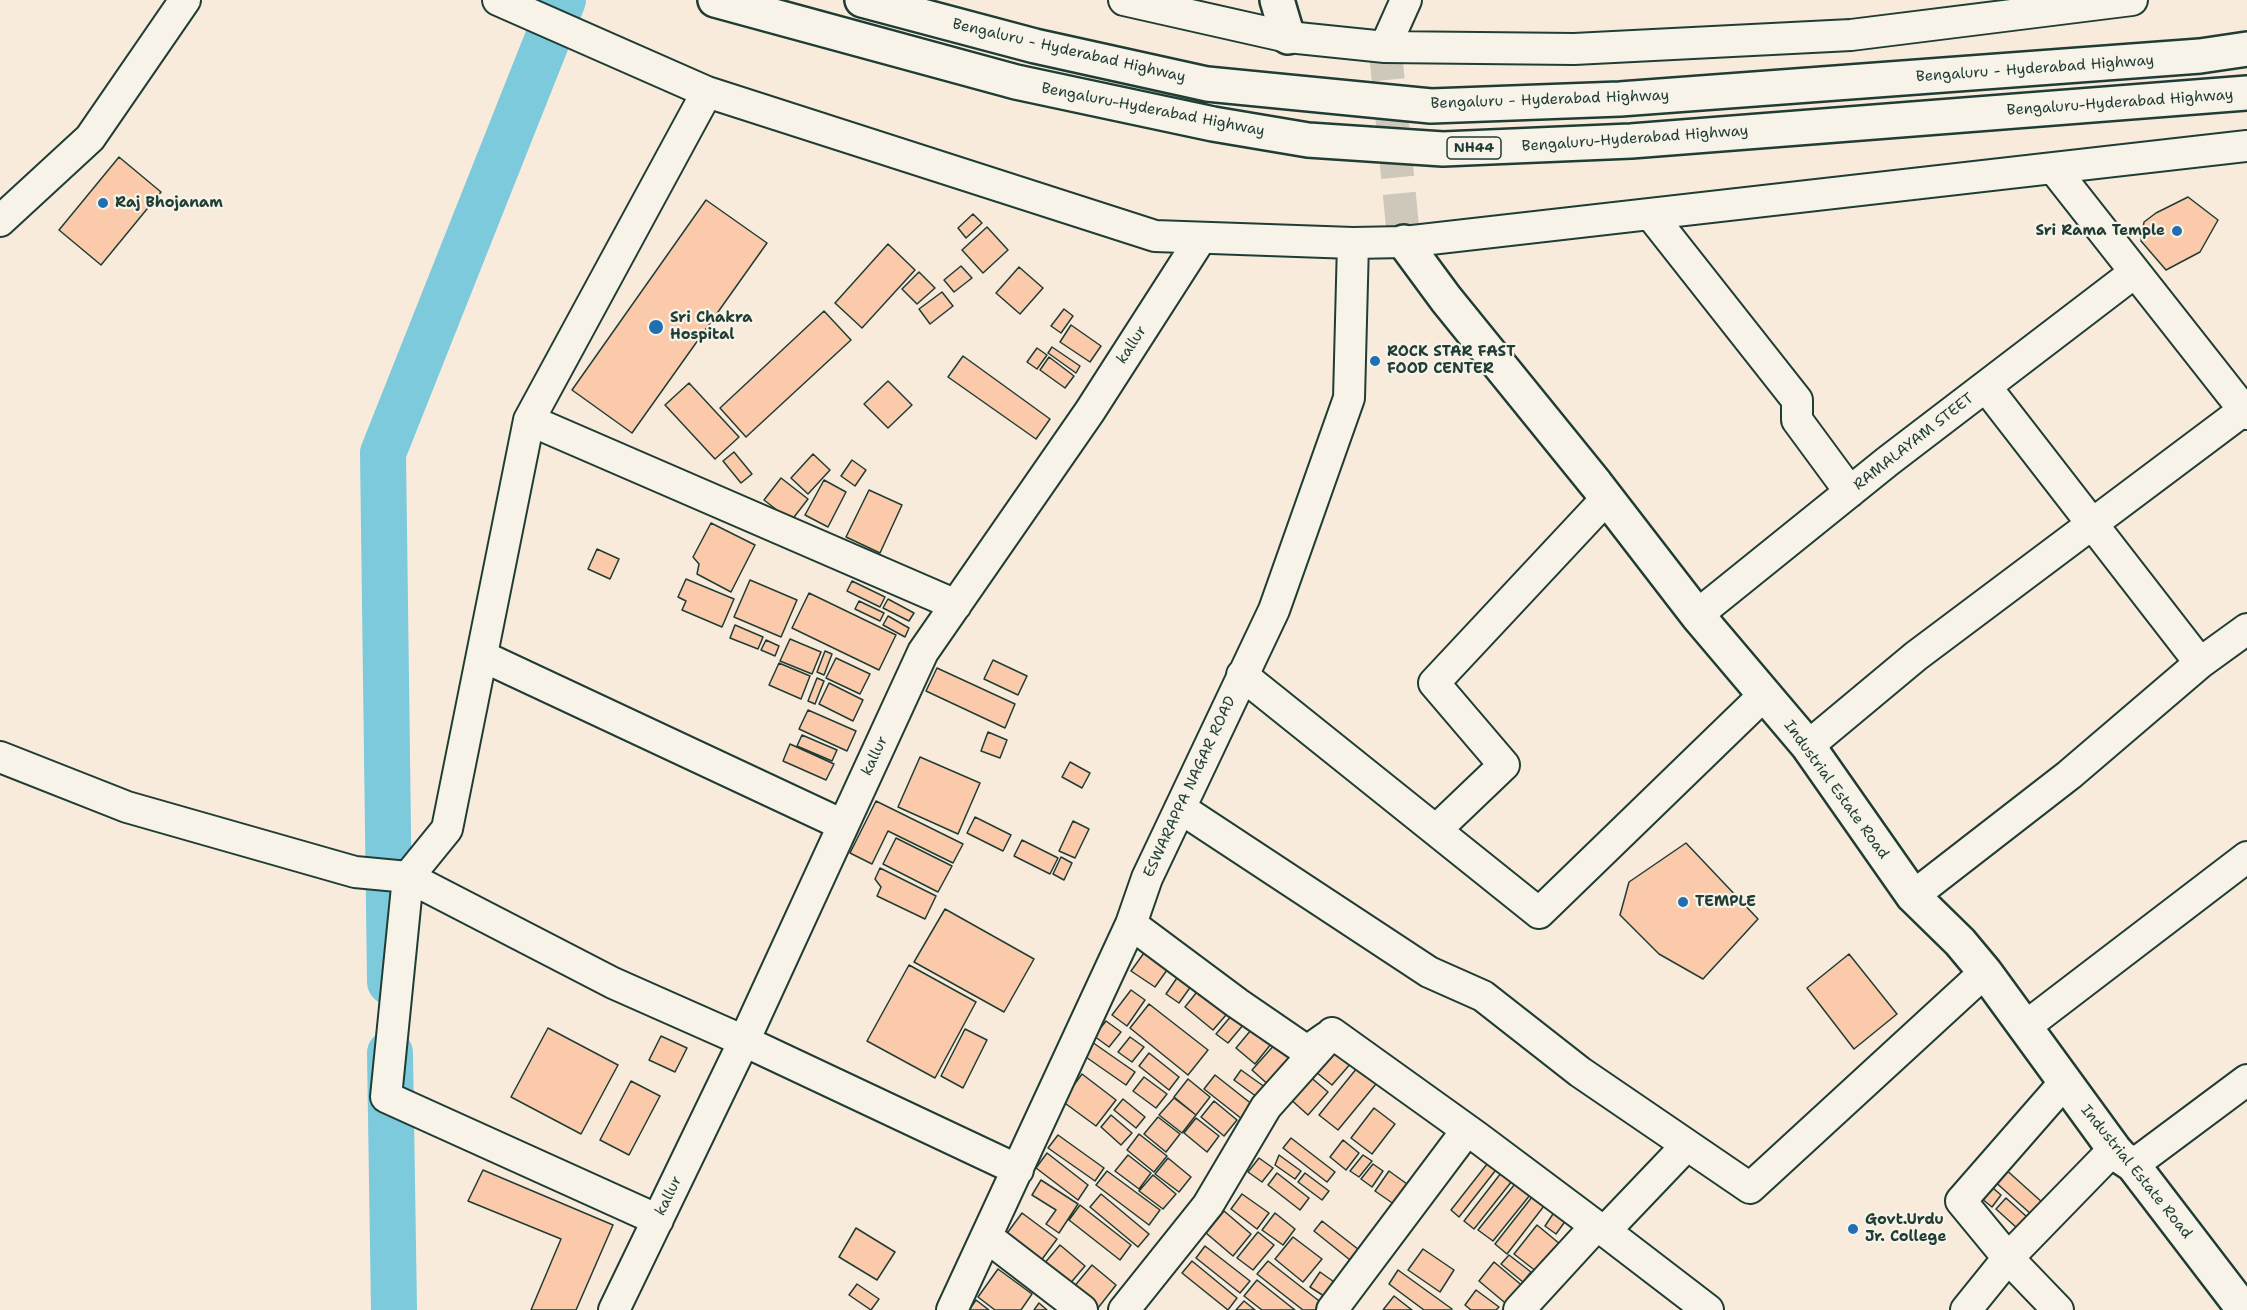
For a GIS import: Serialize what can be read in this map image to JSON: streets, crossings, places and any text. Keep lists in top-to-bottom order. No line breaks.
{"streets":{"main road":["Bengaluru - Hyderabad Highway","Bengaluru-Hyderabad Highway","NH44","Industrial Estate Road"],"street":["kallur","RAMALAYAM STEET","ESWARAPPA NAGAR ROAD"]},"crossings":[["RAMALAYAM STEET","Industrial Estate Road"]],"places":["Raj Bhojanam","Sri Rama Temple","Sri Chakra Hospital","ROCK STAR FAST FOOD CENTER","TEMPLE","Govt.Urdu Jr. College"]}
